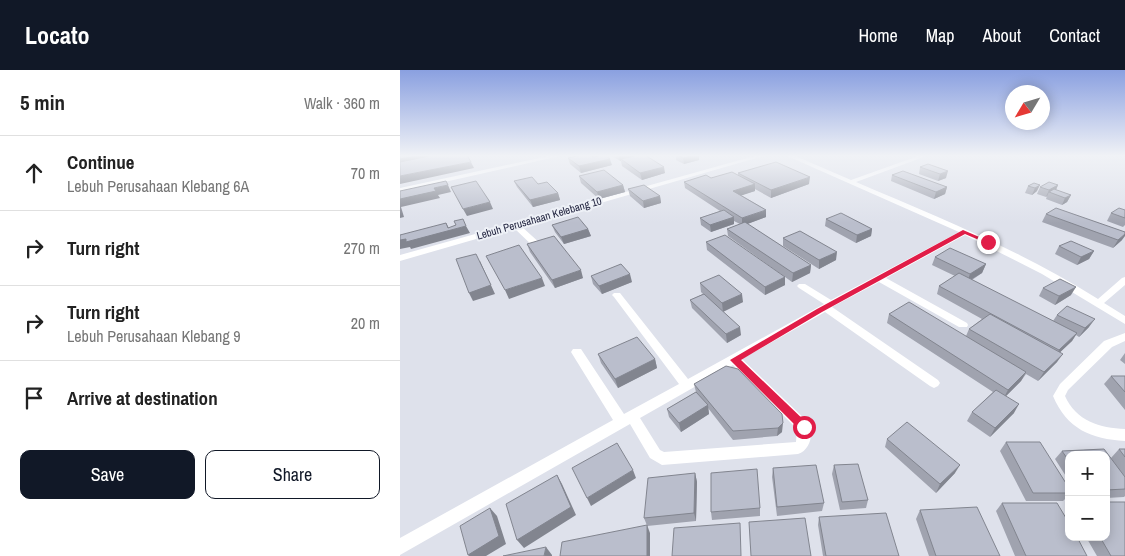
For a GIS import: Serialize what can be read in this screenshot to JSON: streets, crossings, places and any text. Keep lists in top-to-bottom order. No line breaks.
{"streets":{"street":["Lebuh Perusahaan Kelebang 10"]},"north":"bottom left","page":{"header":"Locato","nav":["Home","Map","About","Contact"],"heading":["5 min","Walk · 360 m"],"list":[["Continue","Lebuh Perusahaan Klebang 6A","70 m"],["Turn right","270 m"],["Turn right","Lebuh Perusahaan Klebang 9","20 m"],"Arrive at destination"],"buttons":["Save","Share"],"map_buttons":["+","−"]}}
